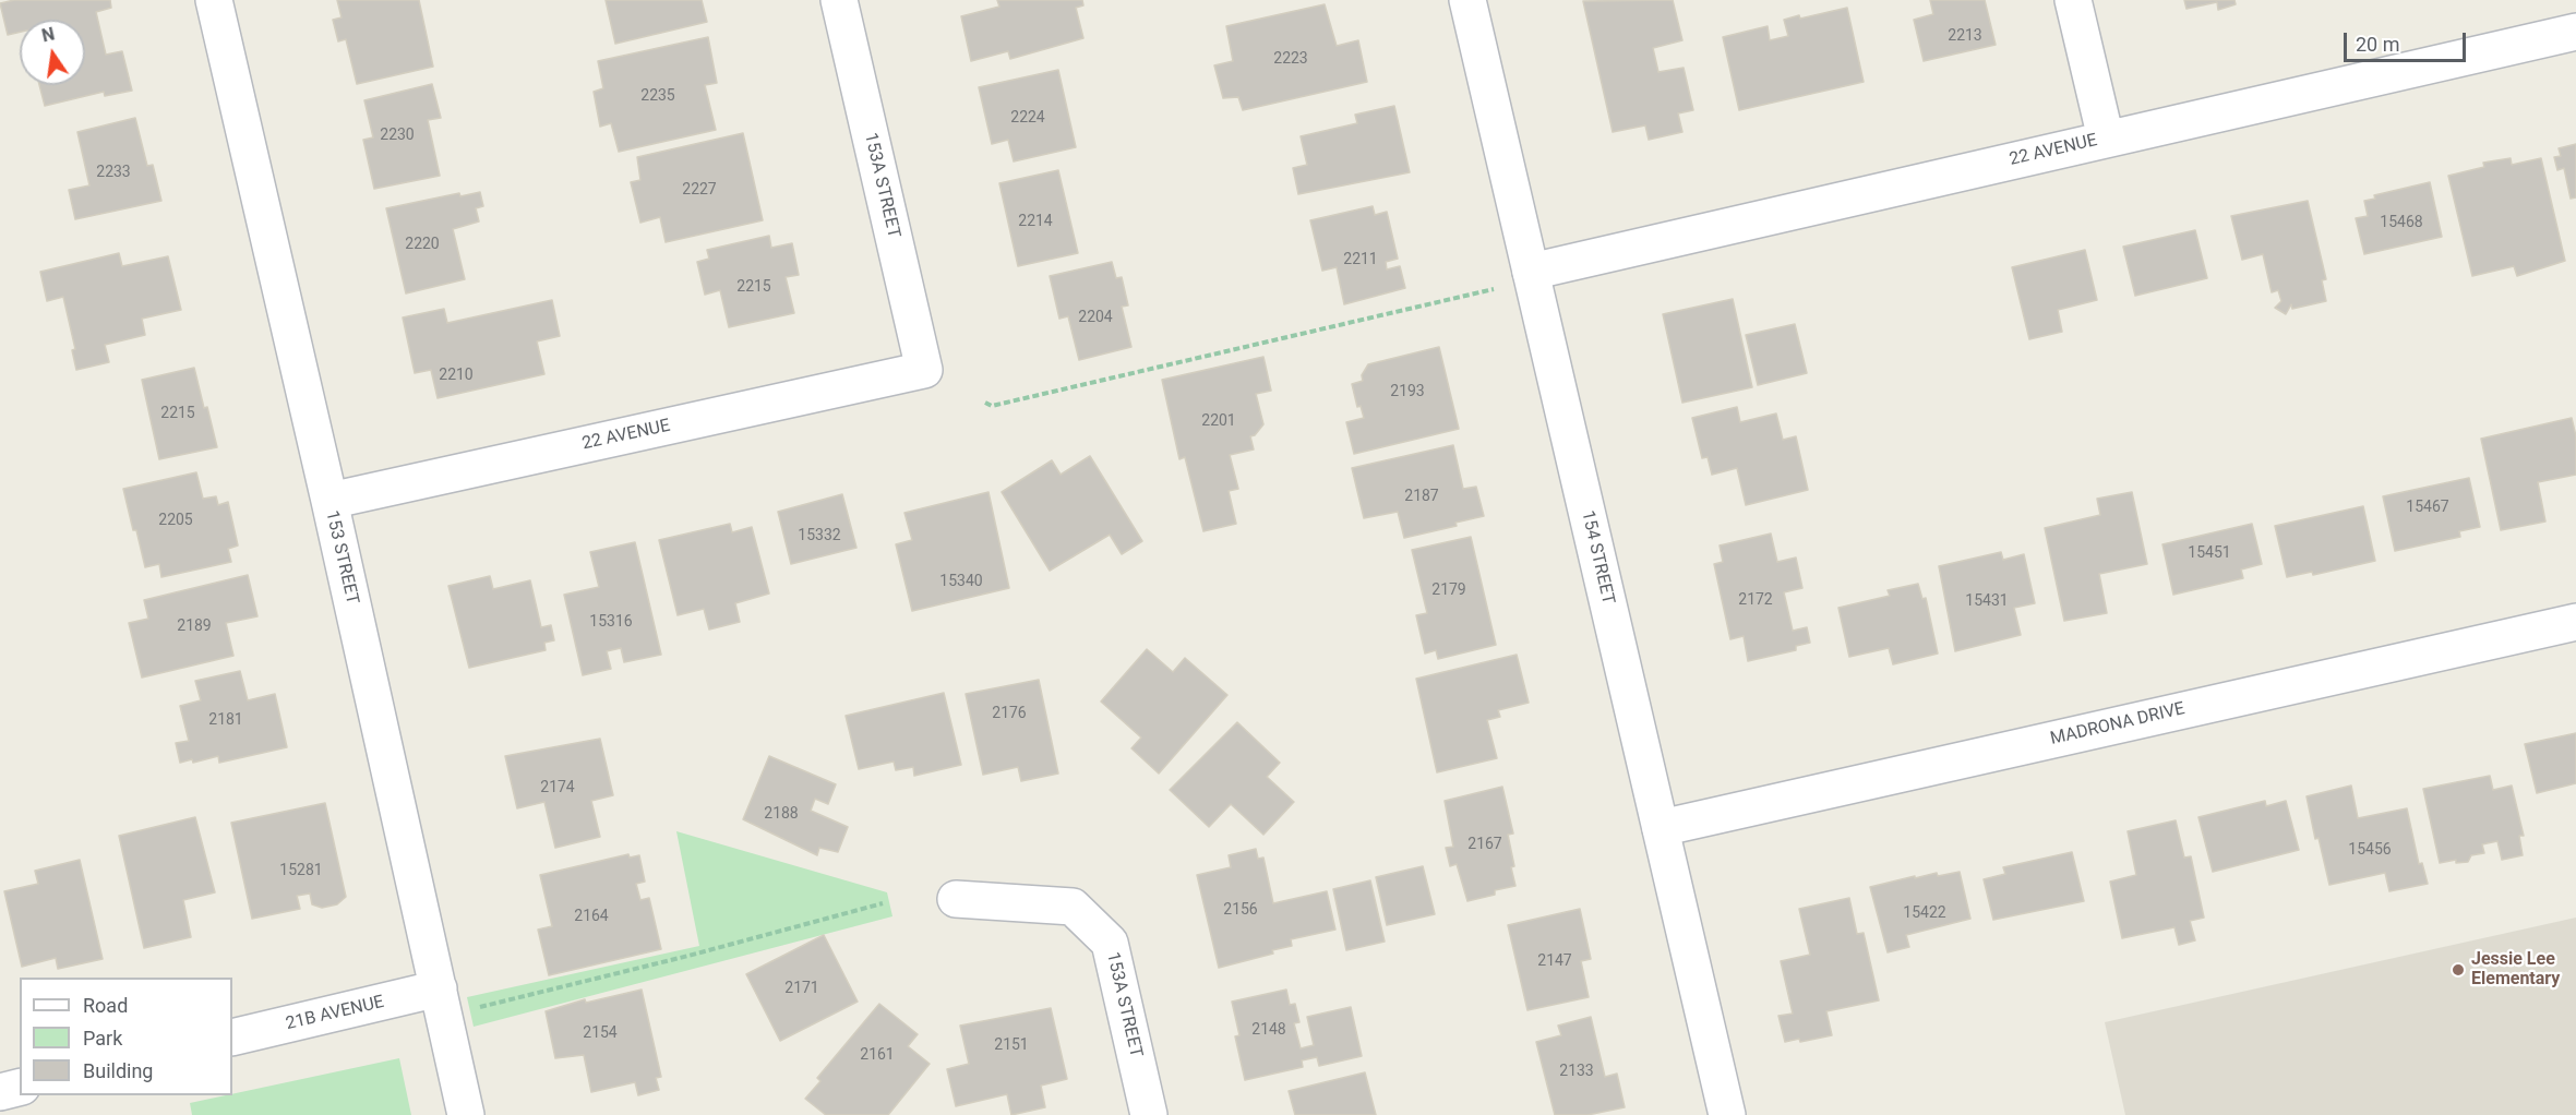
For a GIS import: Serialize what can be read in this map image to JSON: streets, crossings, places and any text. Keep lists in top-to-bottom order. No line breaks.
{"streets":{"street":["22 AVENUE","153A STREET","153 STREET","154 STREET","MADRONA DRIVE","21B AVENUE"]},"crossings":[["22 AVENUE","153A STREET"],["22 AVENUE","153 STREET"],["22 AVENUE","154 STREET"],["153 STREET","21B AVENUE"],["154 STREET","MADRONA DRIVE"]],"places":["Jessie Lee Elementary"],"house_numbers":["2213","2223","2235","2224","2230","2233","2227","2214","15468","2220","2211","2215","2204","2210","2193","2215","2201","2187","15467","2205","15332","15451","15340","2179","2172","15431","15316","2189","2176","2181","2174","2188","2167","15456","15281","2156","15422","2164","2147","2171","2148","2154","2151","2161","2133"],"legend":["Road","Park","Building"],"scale_bar":"20 m","north":"top"}
